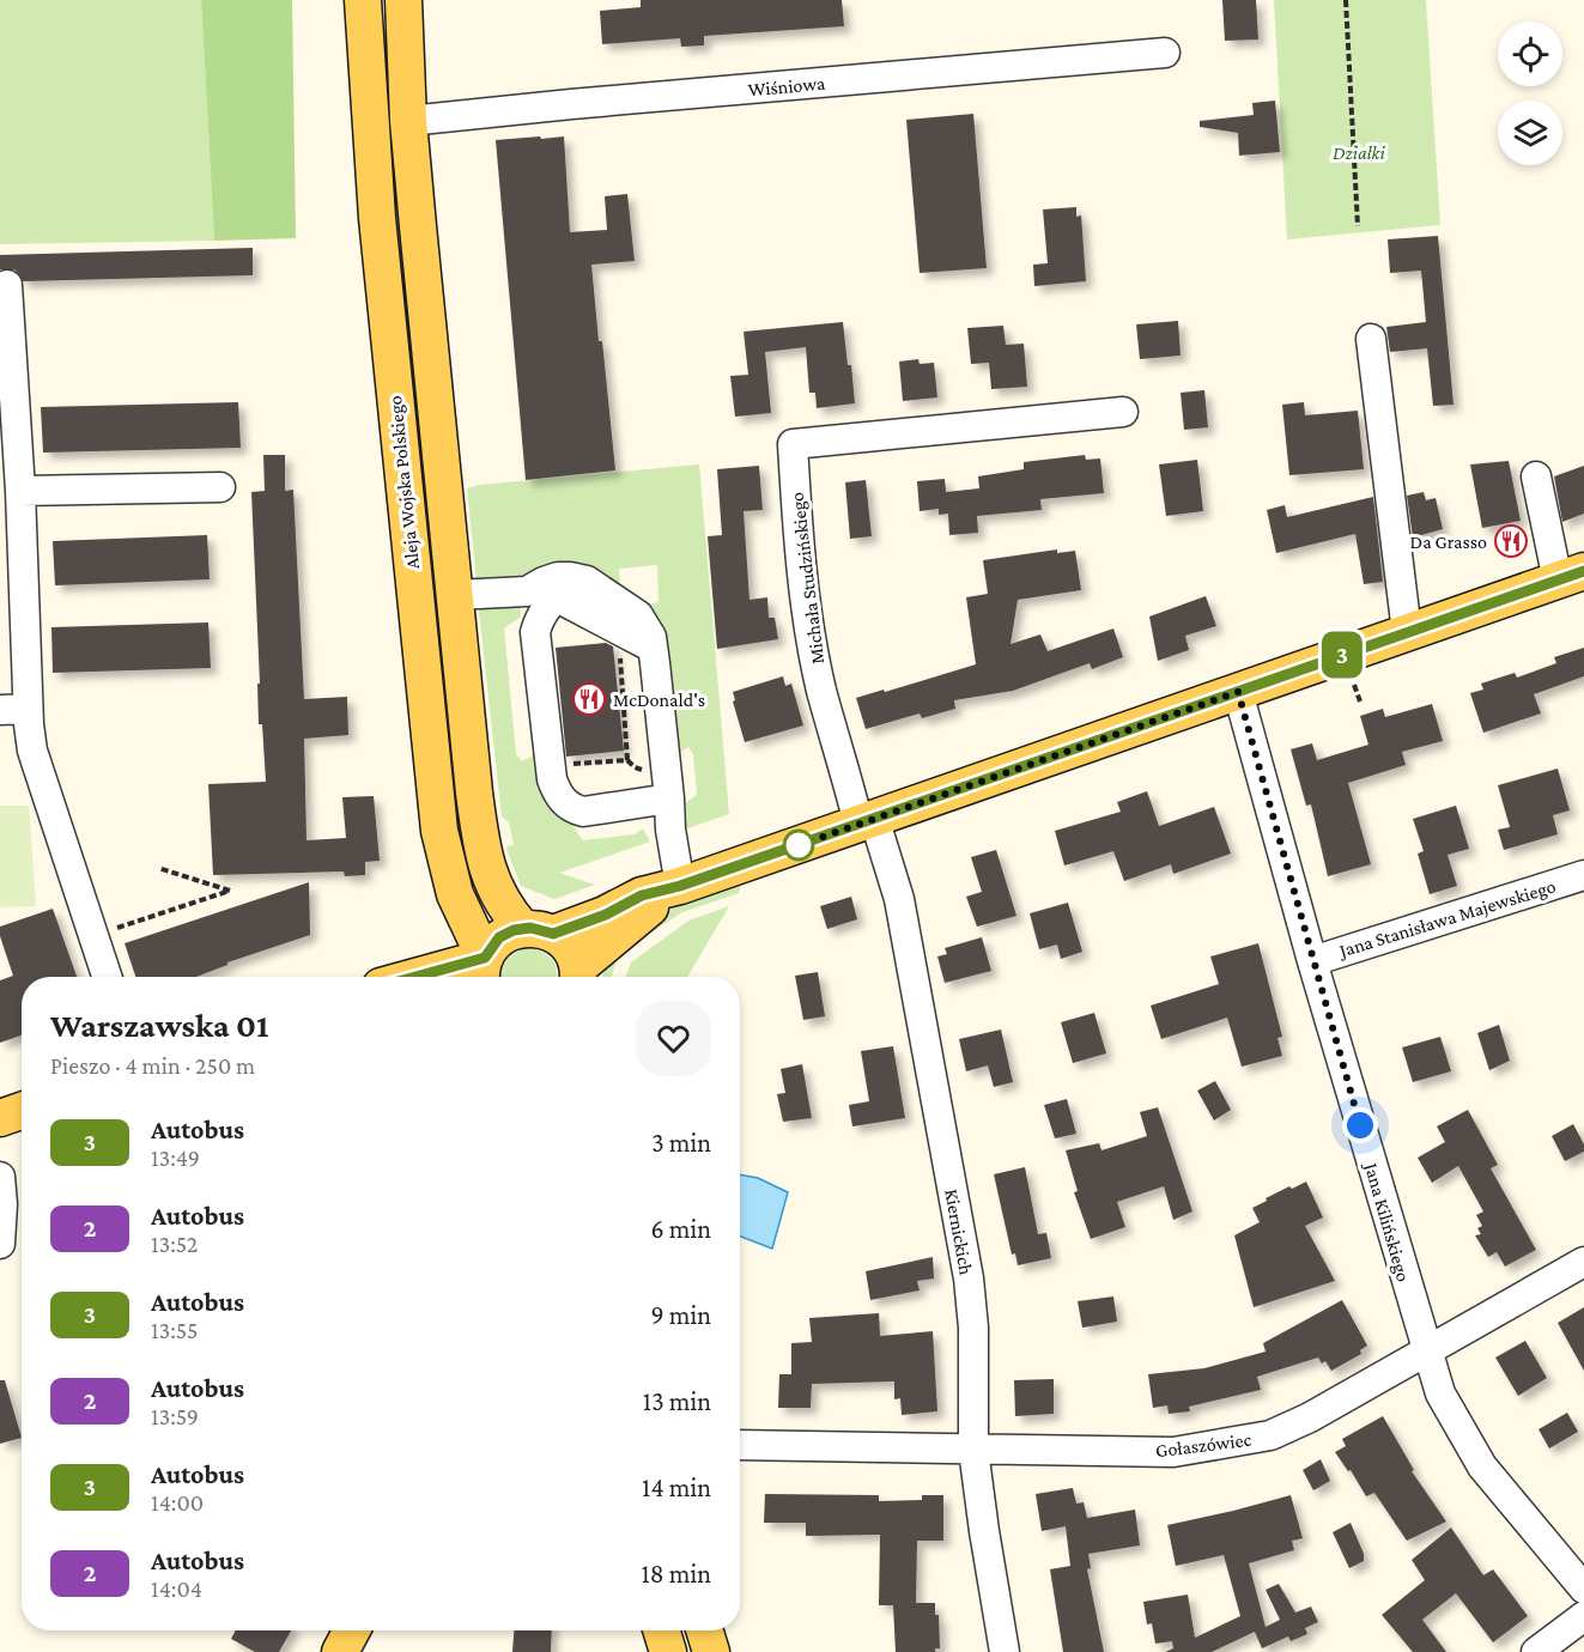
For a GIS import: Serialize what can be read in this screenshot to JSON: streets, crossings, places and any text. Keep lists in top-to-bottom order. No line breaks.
{"streets":{"main road":["Aleja Wojska Polskiego"],"street":["Wiśniowa","Michała Studzińskiego","Jana Stanisława Majewskiego","Jana Kilińskiego","Kiernickich","Gołaszówiec"]},"crossings":[["Wiśniowa","Aleja Wojska Polskiego"],["Michała Studzińskiego","Kiernickich"],["Jana Stanisława Majewskiego","Jana Kilińskiego"],["Jana Kilińskiego","Gołaszówiec"],["Kiernickich","Gołaszówiec"]],"parks":["Działki"],"places":{"restaurant":["Da Grasso","McDonald's"]},"lines":["bus line 3"],"page":{"on_map":"3","heading":["Warszawska 01","Pieszo · 4 min · 250 m"],"list":[{"mark":"3","name":"Autobus","note":"13:49","value":"3 min"},{"mark":"2","name":"Autobus","note":"13:52","value":"6 min"},{"mark":"3","name":"Autobus","note":"13:55","value":"9 min"},{"mark":"2","name":"Autobus","note":"13:59","value":"13 min"},{"mark":"3","name":"Autobus","note":"14:00","value":"14 min"},{"mark":"2","name":"Autobus","note":"14:04","value":"18 min"}]}}
